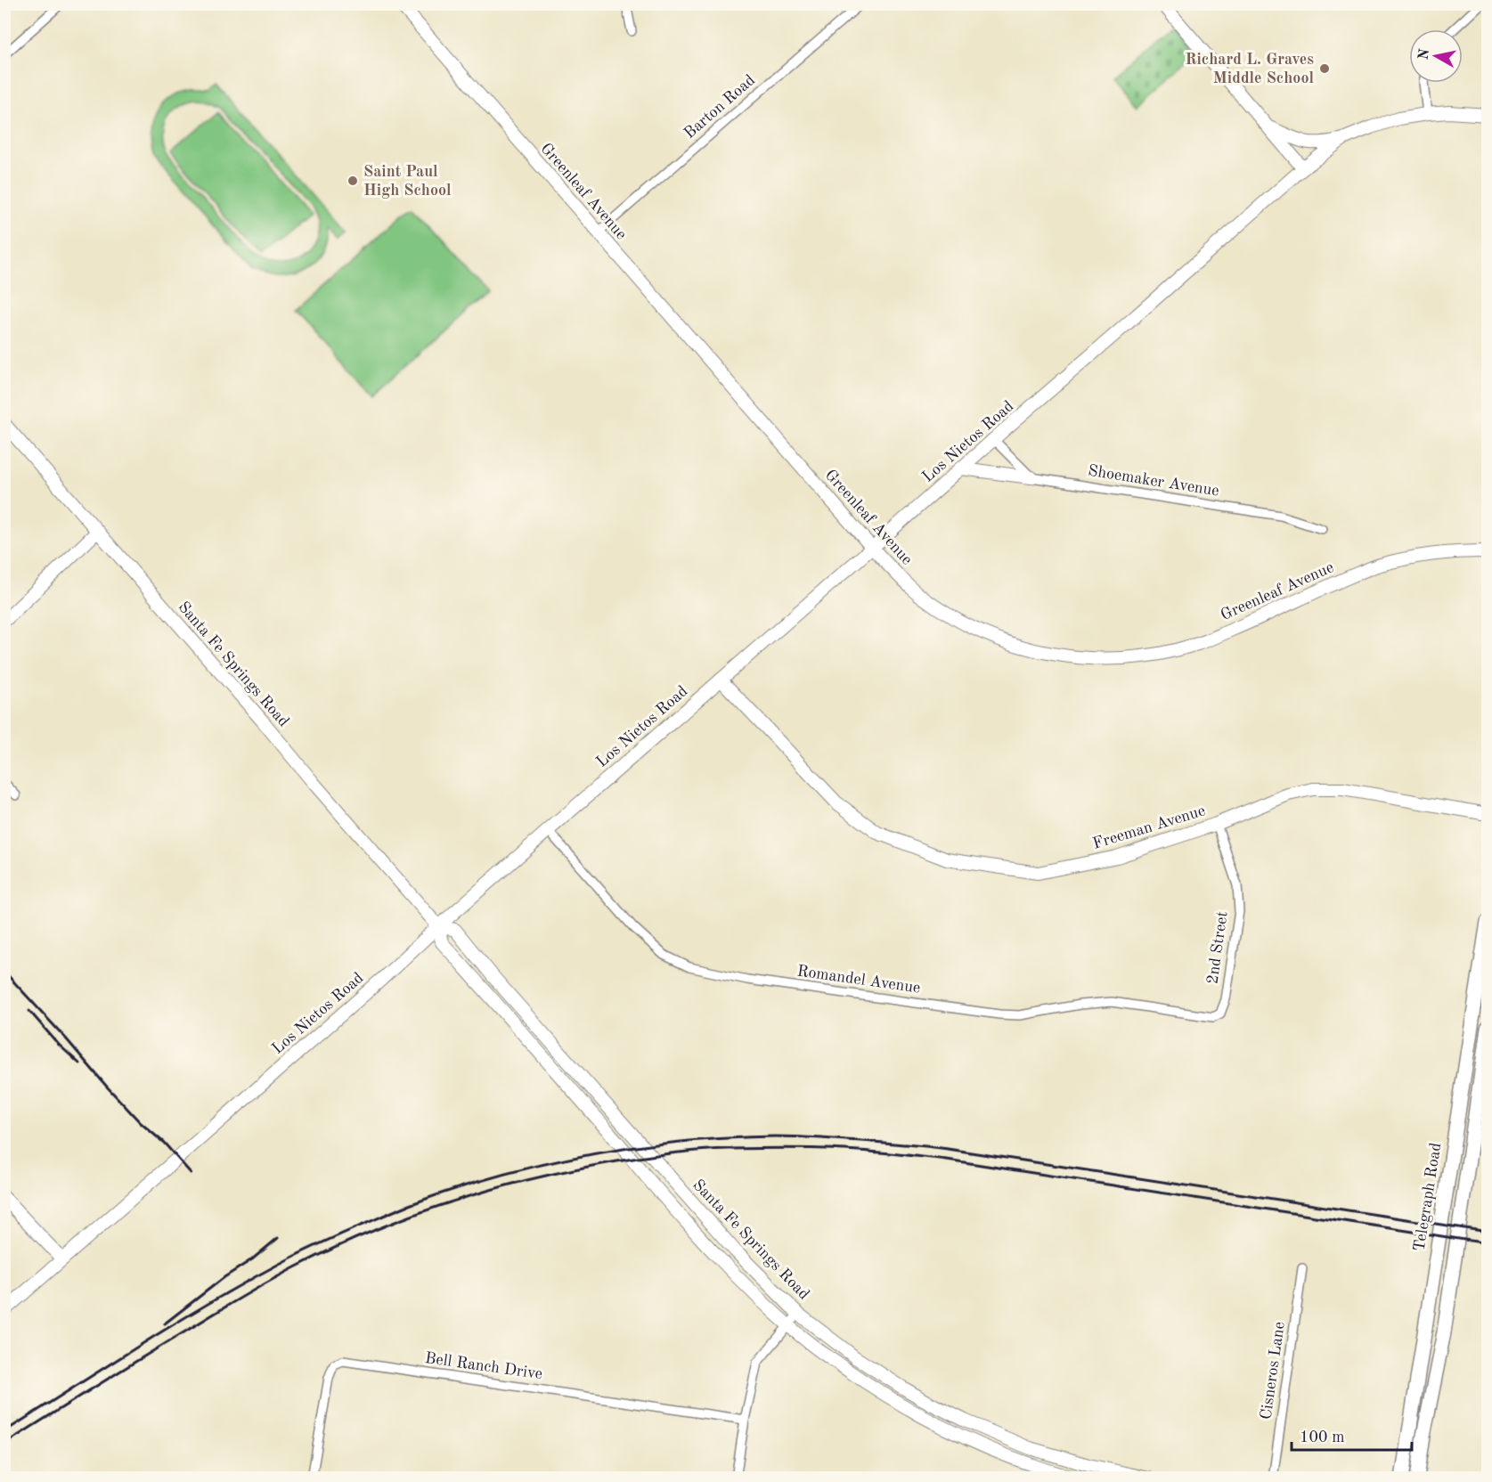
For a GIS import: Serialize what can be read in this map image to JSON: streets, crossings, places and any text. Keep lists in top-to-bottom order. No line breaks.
{"streets":{"main road":["Greenleaf Avenue","Los Nietos Road","Santa Fe Springs Road","Freeman Avenue","Telegraph Road"],"street":["Barton Road","Shoemaker Avenue","2nd Street","Romandel Avenue","Bell Ranch Drive","Cisneros Lane"]},"crossings":[["Barton Road","Greenleaf Avenue"],["Greenleaf Avenue","Los Nietos Road"],["Los Nietos Road","Santa Fe Springs Road"],["Los Nietos Road","Freeman Avenue"],["Los Nietos Road","Romandel Avenue"],["Freeman Avenue","2nd Street"],["2nd Street","Romandel Avenue"]],"places":["Richard L. Graves Middle School","Saint Paul High School"],"scale_bar":"100 m","north":"left"}
